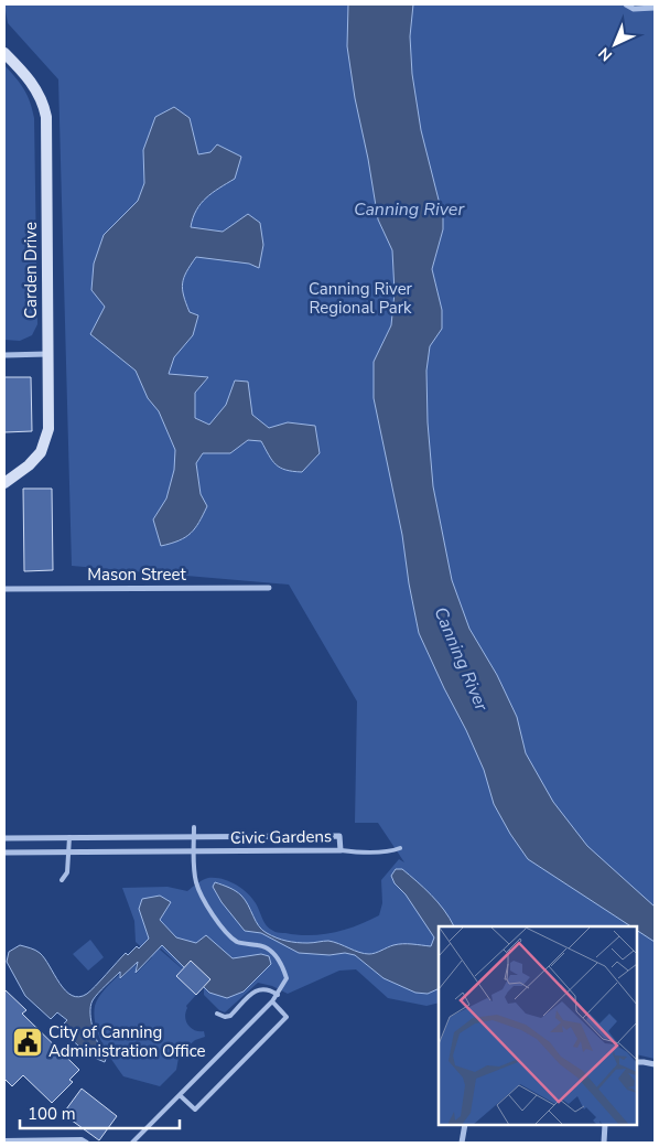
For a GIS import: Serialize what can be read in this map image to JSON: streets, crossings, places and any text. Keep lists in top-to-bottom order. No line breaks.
{"streets":{"street":["Carden Drive","Mason Street","Civic Gardens"]},"water":["Canning River"],"parks":["Canning River Regional Park"],"places":{"public building":["City of Canning Administration Office"]},"scale_bar":"100 m","north":"bottom left"}
